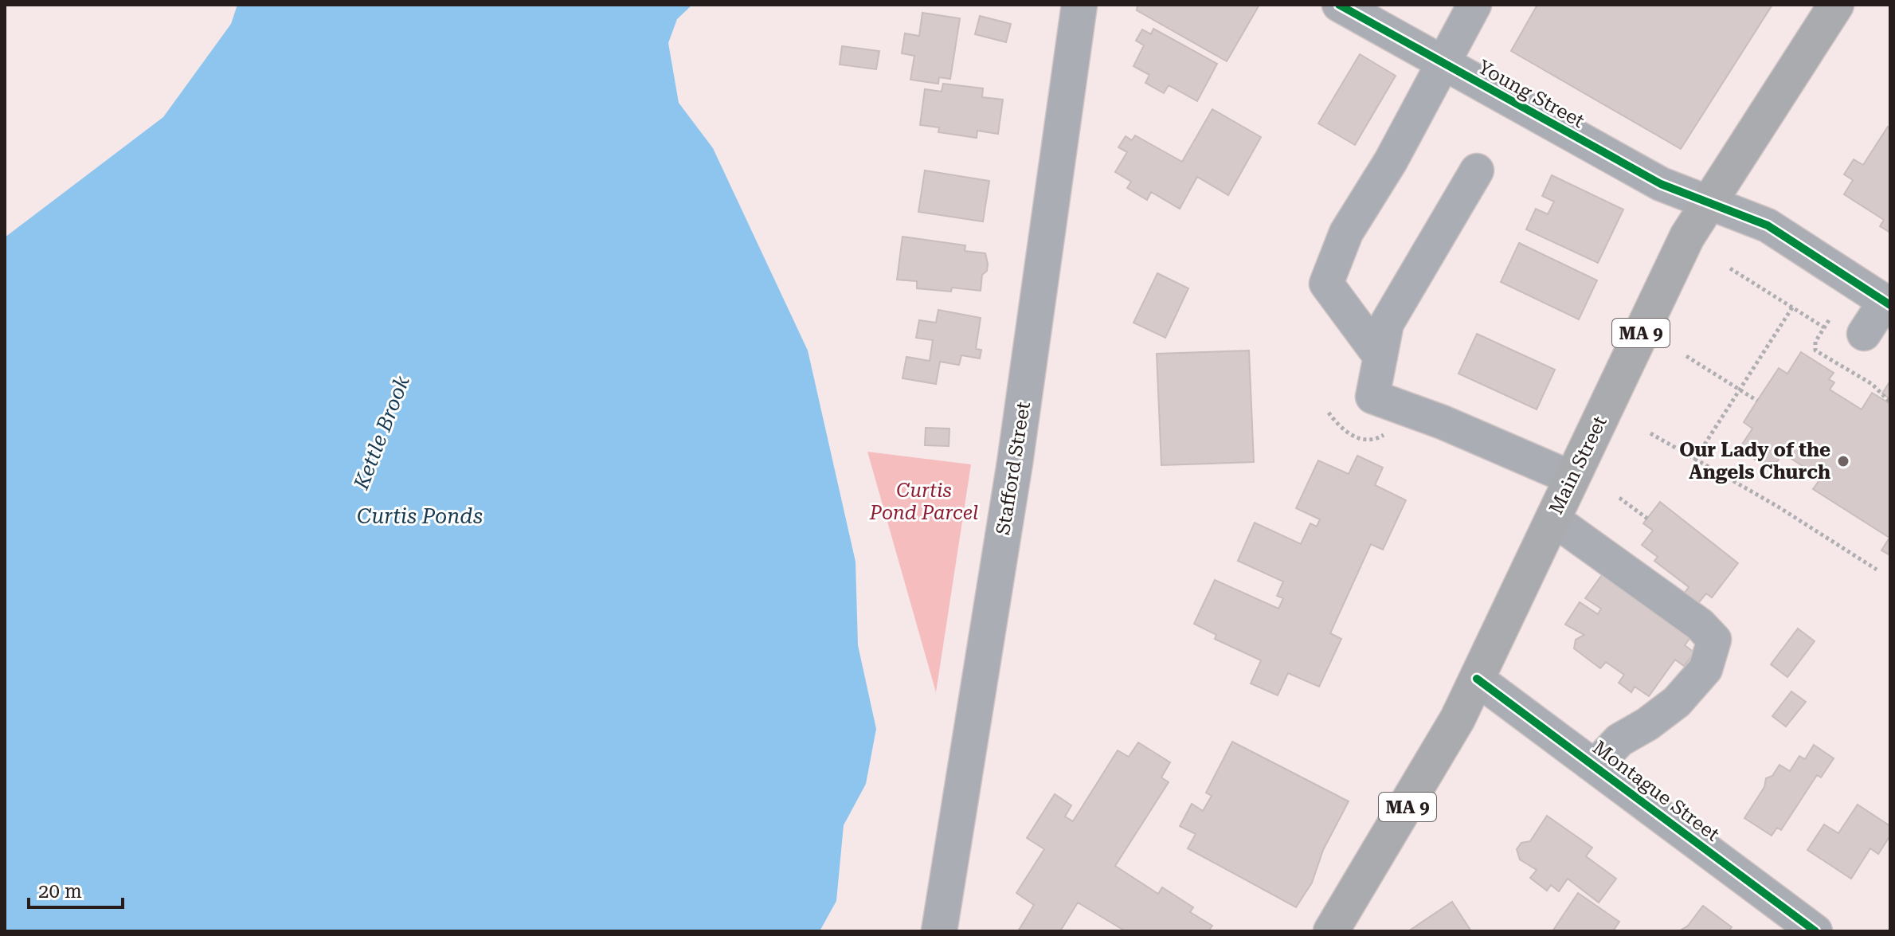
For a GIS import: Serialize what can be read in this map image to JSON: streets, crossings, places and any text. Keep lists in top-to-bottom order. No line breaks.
{"streets":{"highway":["MA 9","Main Street"],"main road":["Stafford Street"],"street":["Young Street","Montague Street"]},"crossings":[["Young Street","Main Street"],["Main Street","Montague Street"]],"water":["Kettle Brook","Curtis Ponds"],"parks":["Curtis Pond Parcel"],"places":["Our Lady of the Angels Church"],"scale_bar":"20 m"}
